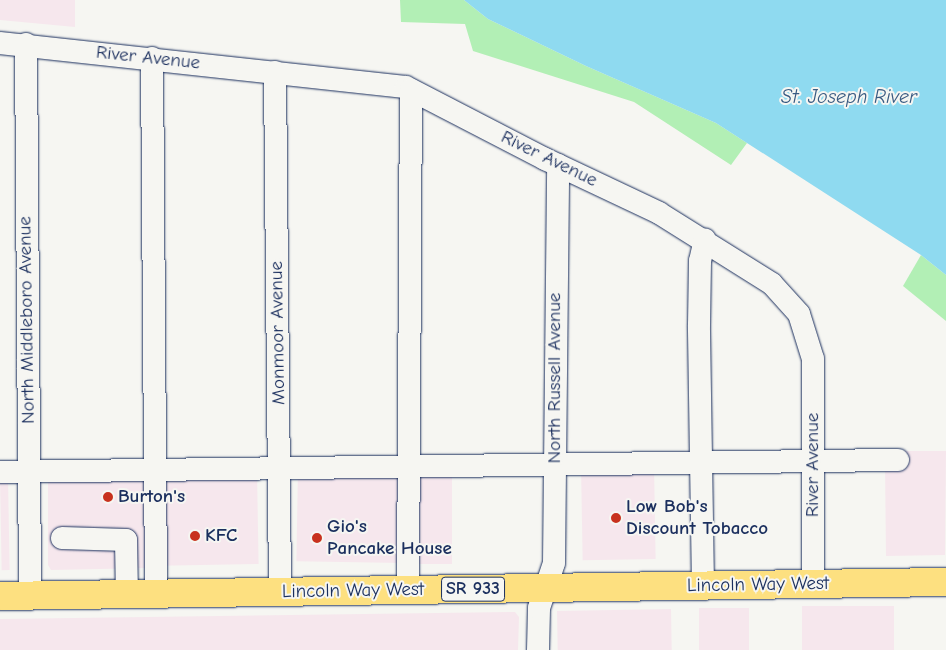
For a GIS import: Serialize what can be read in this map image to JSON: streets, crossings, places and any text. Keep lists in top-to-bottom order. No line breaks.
{"streets":{"main road":["Lincoln Way West","SR 933"],"street":["River Avenue","North Middleboro Avenue","Monmoor Avenue","North Russell Avenue"]},"crossings":[["River Avenue","North Middleboro Avenue"],["River Avenue","Monmoor Avenue"],["River Avenue","North Russell Avenue"],["River Avenue","Lincoln Way West"],["North Middleboro Avenue","Lincoln Way West"],["Monmoor Avenue","Lincoln Way West"],["North Russell Avenue","Lincoln Way West"]],"water":["St. Joseph River"],"places":["Burton's","Low Bob's Discount Tobacco","KFC","Gio's Pancake House"]}
